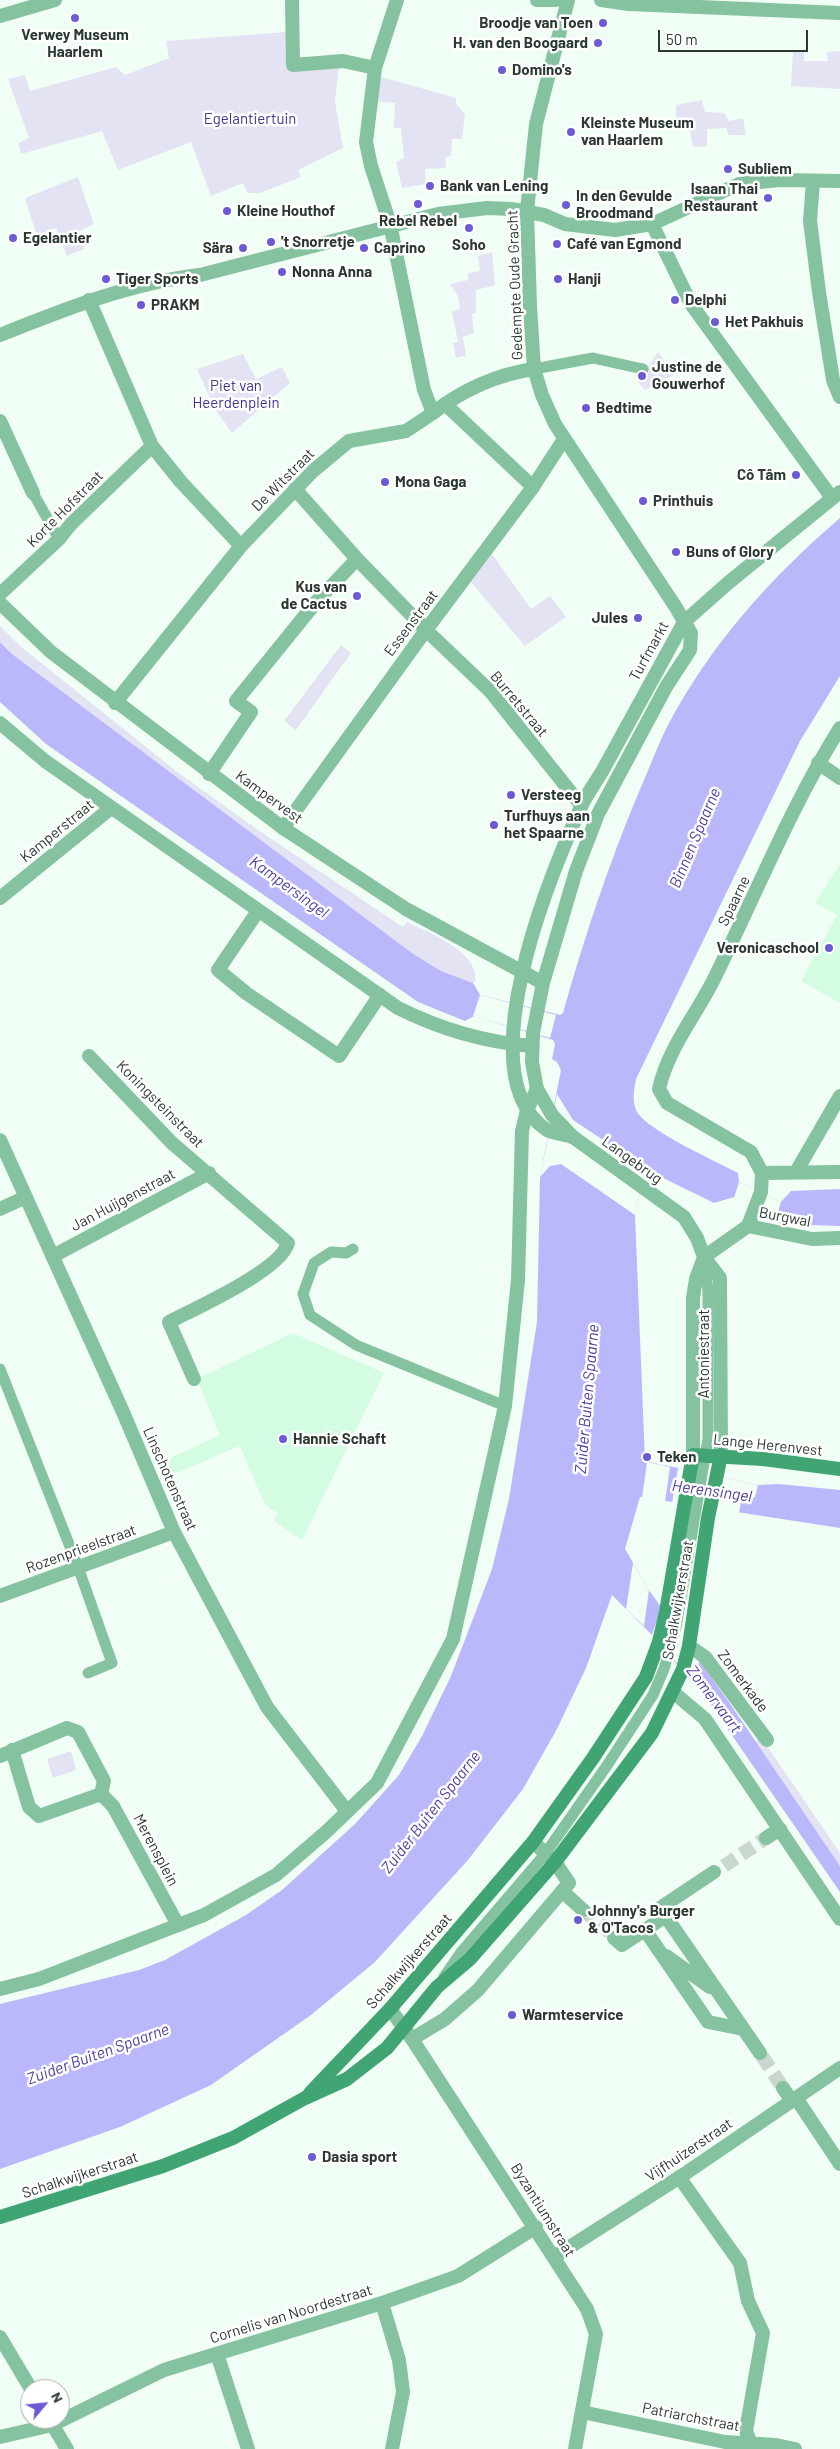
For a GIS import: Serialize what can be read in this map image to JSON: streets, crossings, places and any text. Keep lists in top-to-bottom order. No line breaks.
{"streets":{"main road":["Lange Herenvest","Schalkwijkerstraat"],"street":["Gedempte Oude Gracht","De Witstraat","Korte Hofstraat","Essenstraat","Turfmarkt","Burretstraat","Kampervest","Kamperstraat","Spaarne","Koningsteinstraat","Langebrug","Jan Huijgenstraat","Burgwal","Antoniestraat","Linschotenstraat","Rozenprieelstraat","Zomerkade","Merensplein","Vijfhuizerstraat","Byzantiumstraat","Cornelis van Noordestraat","Patriarchstraat"]},"crossings":[["Gedempte Oude Gracht","De Witstraat"],["Gedempte Oude Gracht","Essenstraat"],["Gedempte Oude Gracht","Turfmarkt"],["De Witstraat","Burretstraat"],["De Witstraat","Kampervest"],["Essenstraat","Burretstraat"],["Essenstraat","Kampervest"],["Turfmarkt","Burretstraat"],["Turfmarkt","Kampervest"],["Turfmarkt","Langebrug"],["Koningsteinstraat","Jan Huijgenstraat"],["Langebrug","Antoniestraat"],["Jan Huijgenstraat","Linschotenstraat"],["Burgwal","Antoniestraat"],["Antoniestraat","Lange Herenvest"],["Antoniestraat","Schalkwijkerstraat"],["Lange Herenvest","Schalkwijkerstraat"],["Linschotenstraat","Rozenprieelstraat"],["Schalkwijkerstraat","Zomerkade"],["Schalkwijkerstraat","Byzantiumstraat"],["Vijfhuizerstraat","Byzantiumstraat"],["Byzantiumstraat","Cornelis van Noordestraat"],["Byzantiumstraat","Patriarchstraat"]],"water":["Binnen Spaarne","Kampersingel","Zuider Buiten Spaarne","Herensingel","Zomervaart"],"parks":["Egelantiertuin","Piet van Heerdenplein"],"places":["Verwey Museum Haarlem","Broodje van Toen","H. van den Boogaard","Domino's","Kleinste Museum van Haarlem","Subliem","Bank van Lening","Isaan Thai Restaurant","Rebel Rebel","In den Gevulde Broodmand","Kleine Houthof","Soho","Egelantier","'t Snorretje","Café van Egmond","Sära","Caprino","Nonna Anna","Tiger Sports","Hanji","Delphi","PRAKM","Het Pakhuis","Justine de Gouwerhof","Bedtime","Cô Tâm","Mona Gaga","Printhuis","Buns of Glory","Kus van de Cactus","Jules","Versteeg","Turfhuys aan het Spaarne","Veronicaschool","Hannie Schaft","Teken","Johnny's Burger & O'Tacos","Warmteservice","Dasia sport"],"scale_bar":"50 m","north":"top right"}
